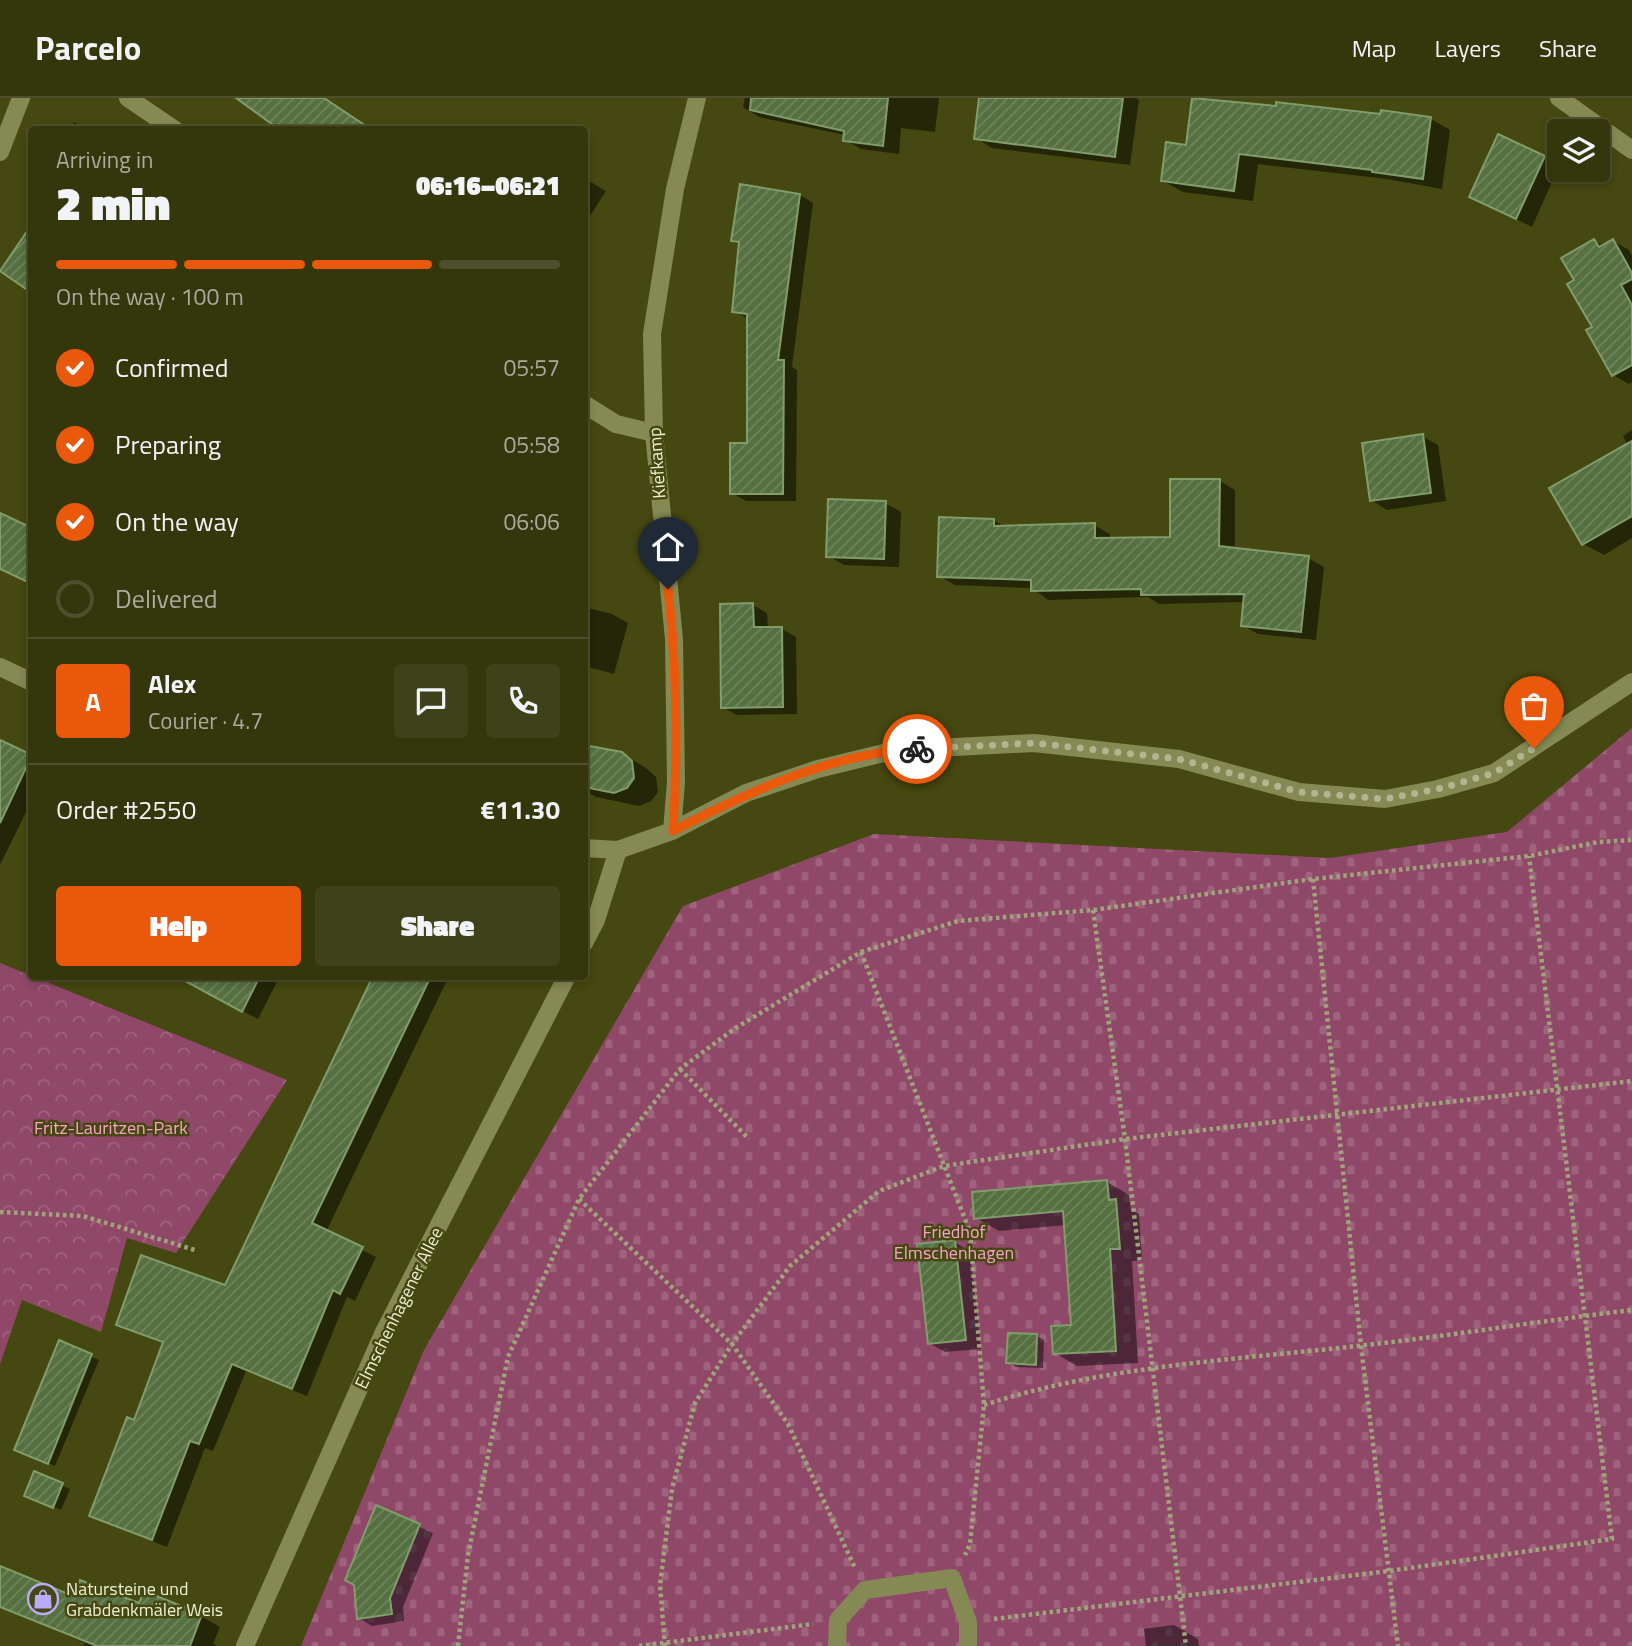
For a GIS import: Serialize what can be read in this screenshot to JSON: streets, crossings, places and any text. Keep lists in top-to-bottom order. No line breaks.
{"streets":{"street":["Kiefkamp","Elmschenhagener Allee"]},"parks":["Fritz-Lauritzen-Park","Friedhof Elmschenhagen"],"places":{"shop":["Natursteine und Grabdenkmäler Weis"]},"page":{"header":"Parcelo","nav":["Map","Layers","Share"],"heading":["2 min","Arriving in","06:16–06:21"],"panel":["Alex","Courier · 4.7","Order #2550","€11.30"],"bar":"On the way · 100 m","list":[["Confirmed","05:57"],["Preparing","05:58"],["On the way","06:06"],"Delivered"],"round":"A","buttons":["Help","Share"]}}
